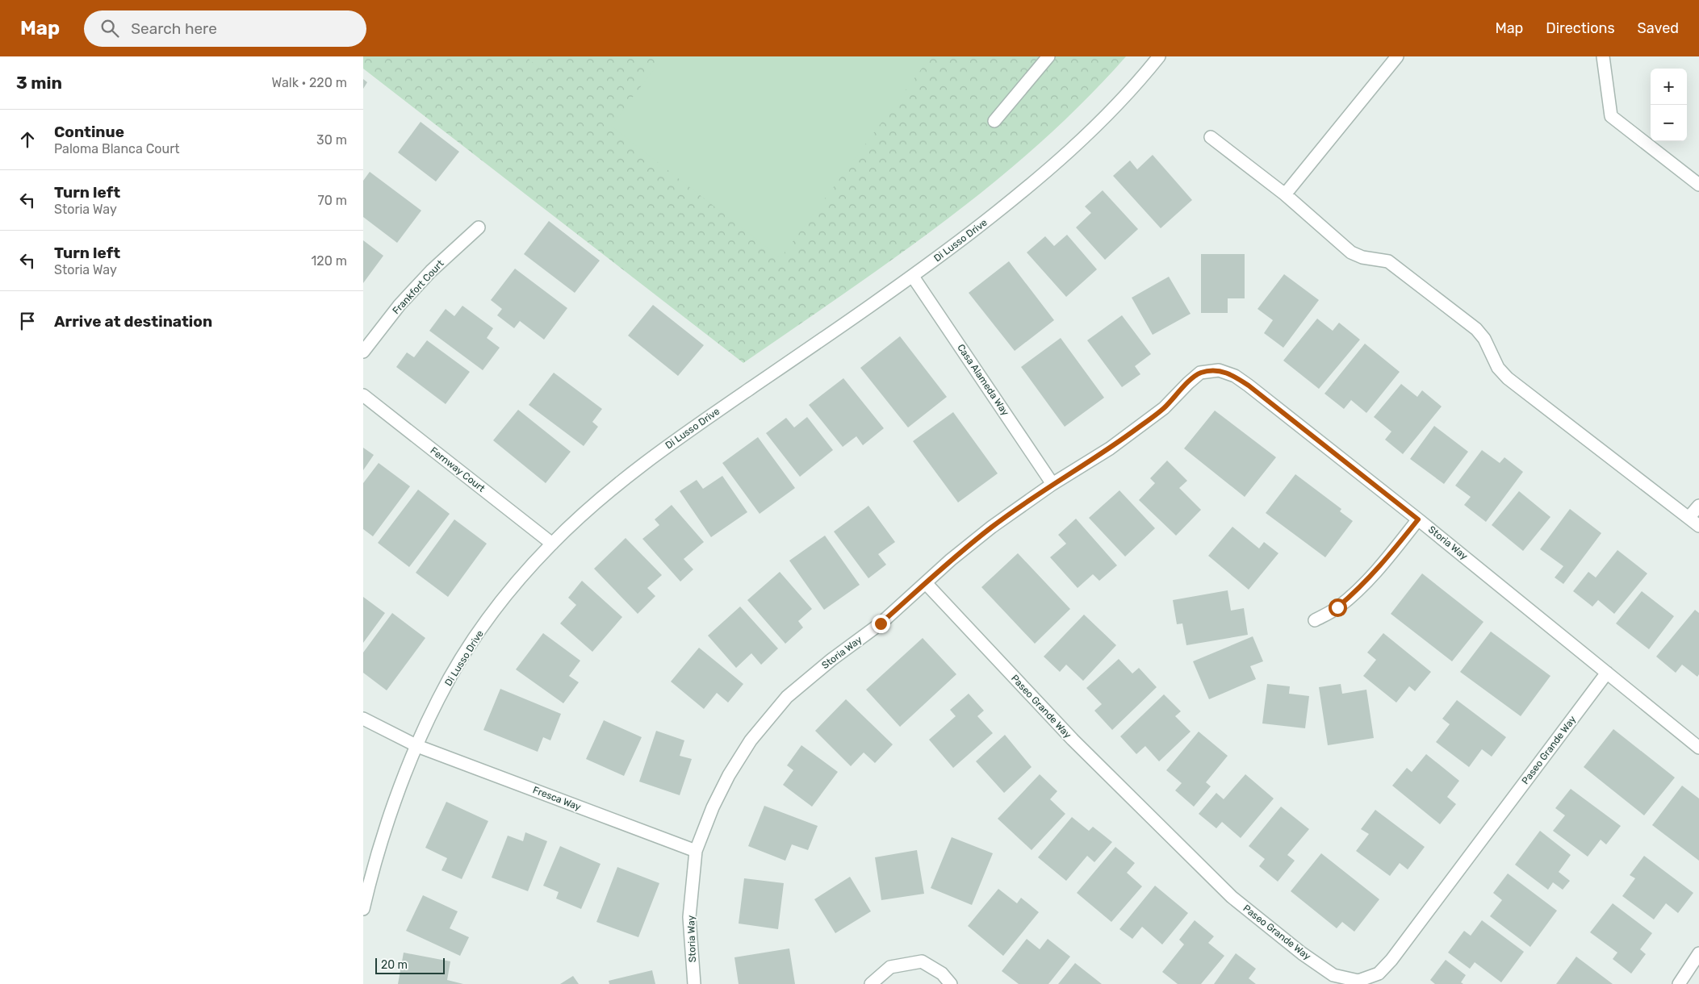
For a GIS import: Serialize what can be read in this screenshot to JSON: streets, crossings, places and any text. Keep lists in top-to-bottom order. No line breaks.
{"streets":{"street":["Di Lusso Drive","Frankfort Court","Casa Alameda Way","Fernway Court","Storia Way","Paseo Grande Way","Fresca Way"]},"crossings":[["Di Lusso Drive","Casa Alameda Way"],["Di Lusso Drive","Fernway Court"],["Di Lusso Drive","Fresca Way"],["Casa Alameda Way","Storia Way"],["Storia Way","Paseo Grande Way"],["Storia Way","Fresca Way"]],"scale_bar":"20 m","page":{"header":"Map","search":"Search here","nav":["Map","Directions","Saved"],"heading":["3 min","Walk · 220 m"],"map_buttons":["+","−"],"list":[["Continue","Paloma Blanca Court","30 m"],["Turn left","Storia Way","70 m"],["Turn left","Storia Way","120 m"],"Arrive at destination"],"scale":"20 m"}}
